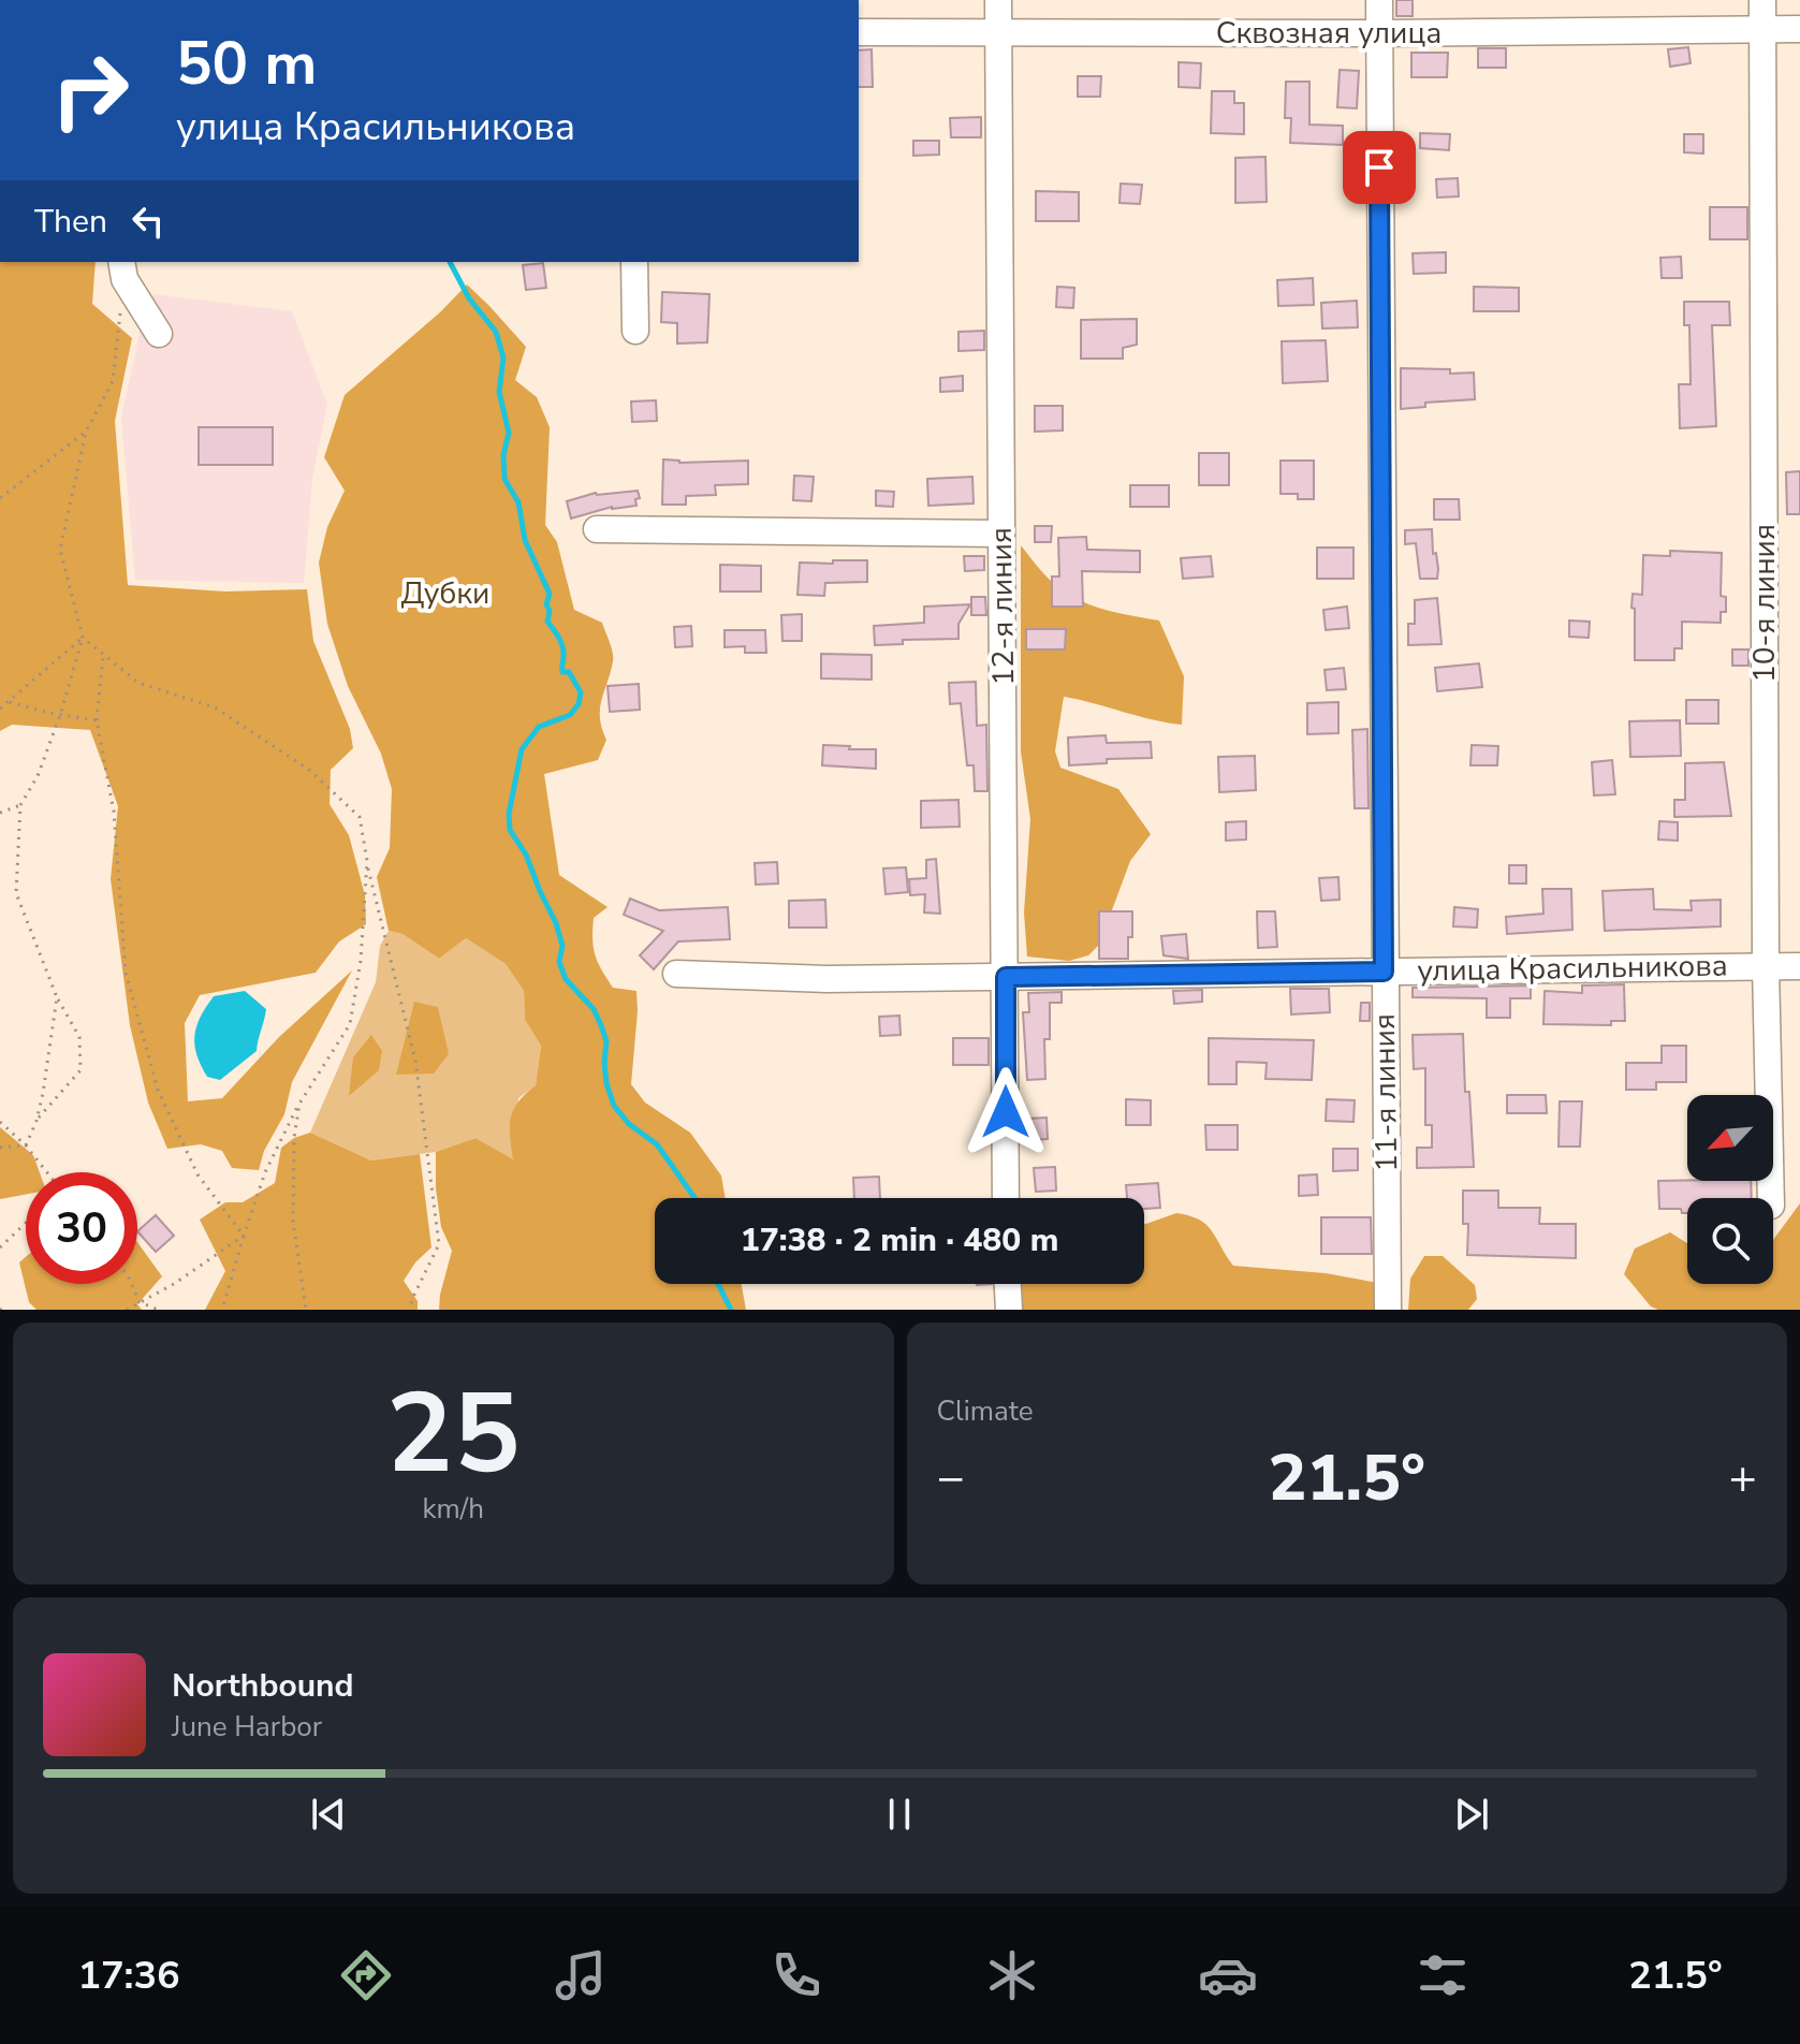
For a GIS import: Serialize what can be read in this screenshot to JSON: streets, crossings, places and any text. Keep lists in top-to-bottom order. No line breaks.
{"streets":{"street":["Сквозная улица","10-я линия","12-я линия","улица Красильникова","11-я линия"]},"crossings":[["Сквозная улица","10-я линия"],["Сквозная улица","12-я линия"],["Сквозная улица","11-я линия"],["10-я линия","улица Красильникова"],["12-я линия","улица Красильникова"],["улица Красильникова","11-я линия"]],"parks":["Дубки"],"north":"bottom left","page":{"turn":["50 m","улица Красильникова"],"then":"Then","limit":"30","trip":"17:38 · 2 min · 480 m","tile":[["25","km/h"],"Climate"],"heat":["−","21.5°","+"],"song":["Northbound","June Harbor"],"tabs":["17:36","21.5°"]}}
